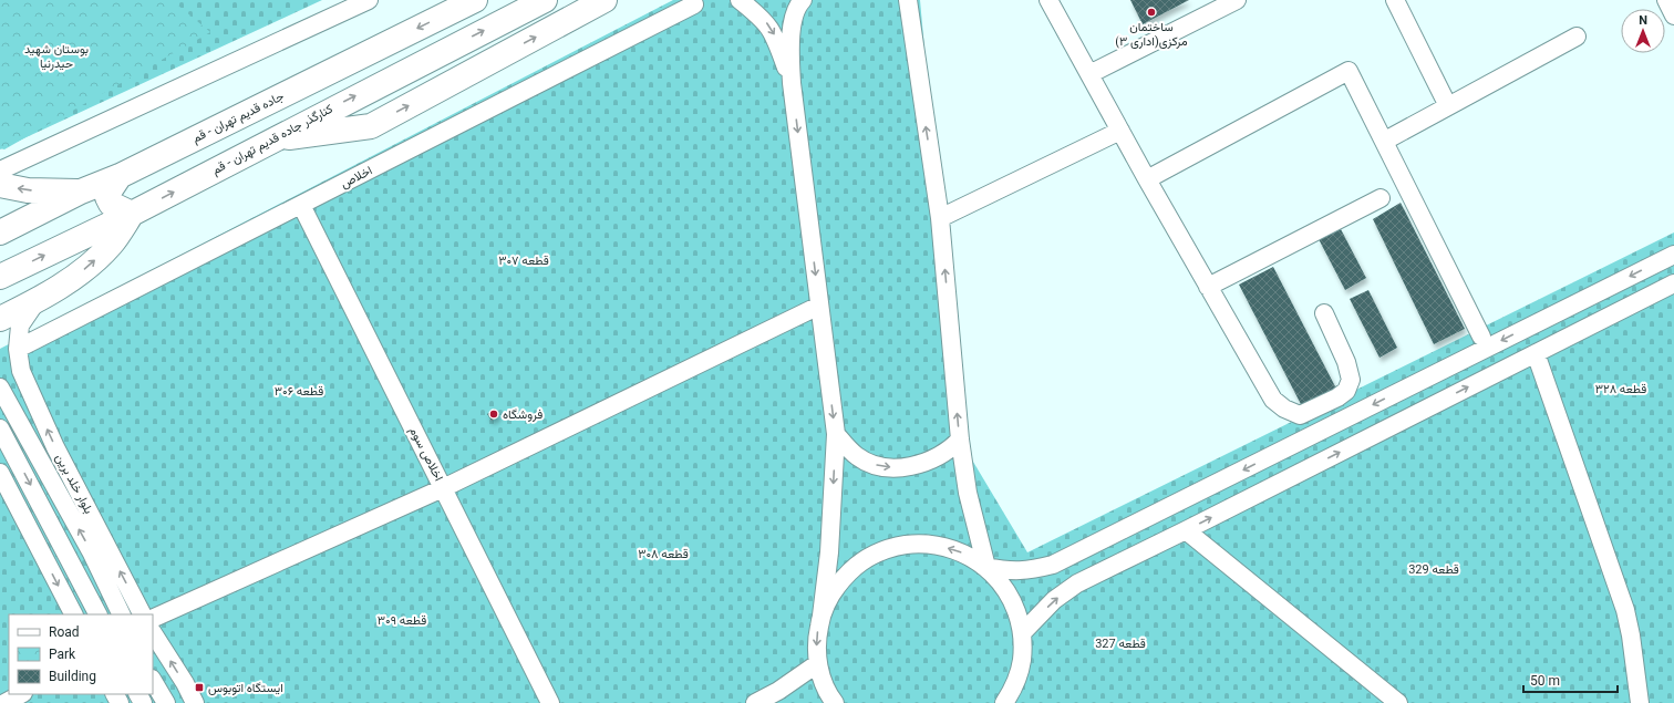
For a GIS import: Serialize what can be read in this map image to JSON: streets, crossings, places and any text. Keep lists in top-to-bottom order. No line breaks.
{"streets":{"highway":["جاده قدیم تهران - قم","کنارگذر جاده قدیم تهران - قم"],"street":["اخلاص","اخلاص سوم","بلوار خلد برین"]},"crossings":[["اخلاص","اخلاص سوم"],["اخلاص","بلوار خلد برین"]],"parks":["بوستان شهید حیدرنیا","قطعه ۳۰۷","قطعه ۳۲۸","قطعه ۳۰۶","قطعه ۳۰۸","قطعه 329","قطعه ۳۰۹","قطعه 327"],"places":{"other":["ساختمان مرکزی(اداری ۳)","فروشگاه"],"transit":["ایستگاه اتوبوس"]},"legend":["Road","Park","Building"],"scale_bar":"50 m","north":"top"}
